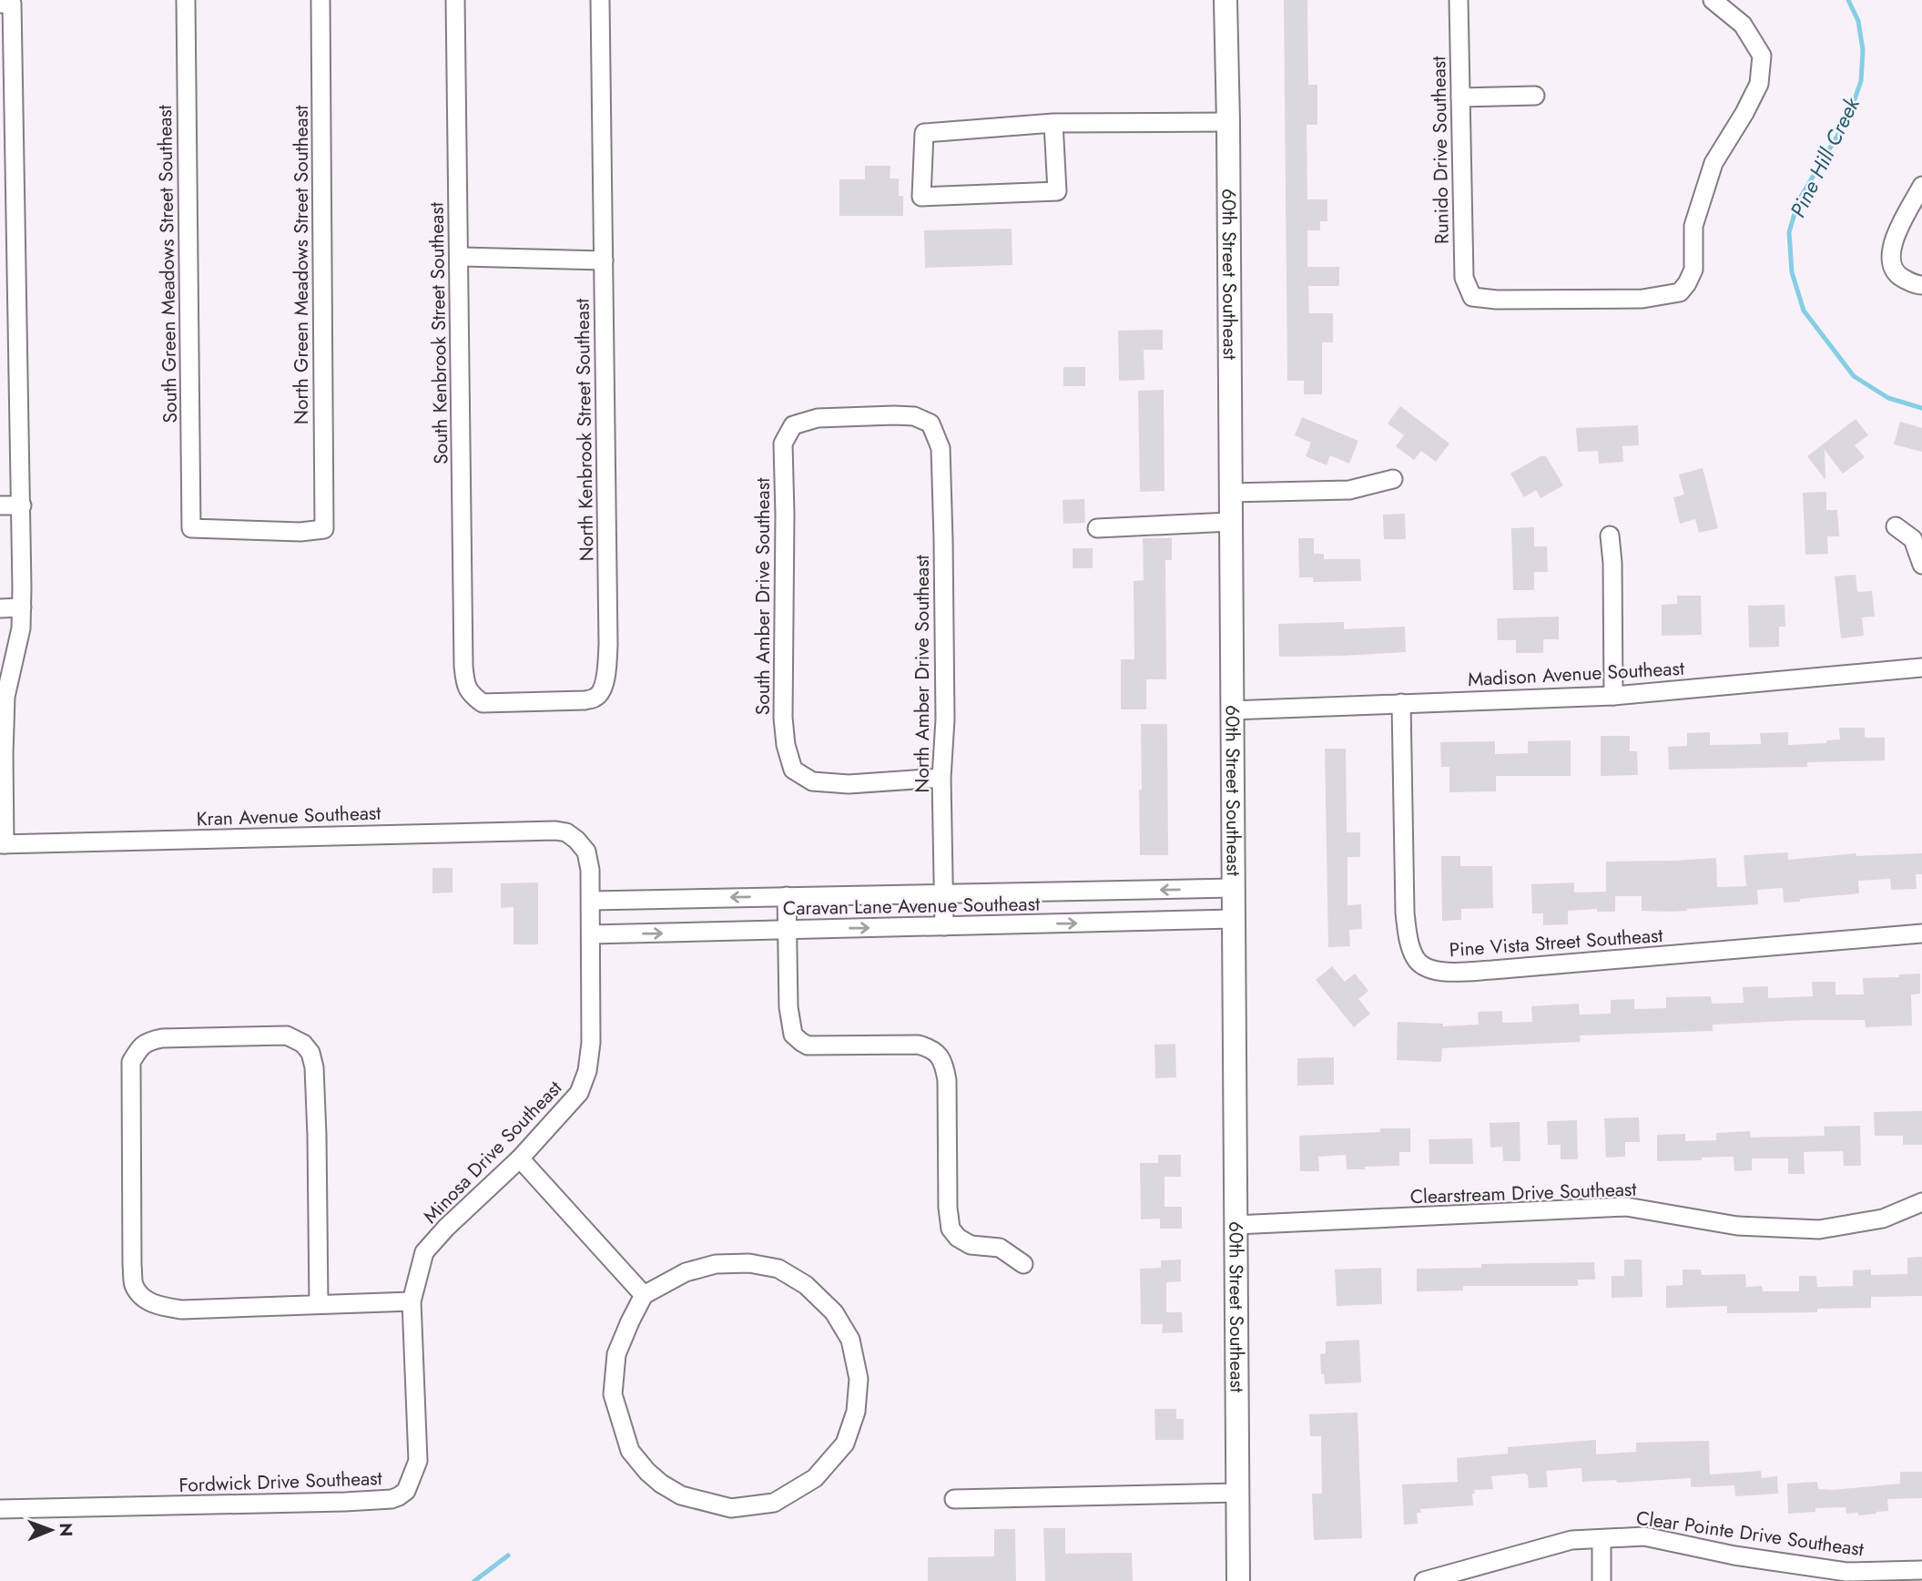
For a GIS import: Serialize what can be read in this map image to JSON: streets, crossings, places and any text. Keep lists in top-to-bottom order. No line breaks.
{"streets":{"main road":["60th Street Southeast"],"street":["Runido Drive Southeast","South Green Meadows Street Southeast","North Green Meadows Street Southeast","South Kenbrook Street Southeast","North Kenbrook Street Southeast","South Amber Drive Southeast","North Amber Drive Southeast","Madison Avenue Southeast","Kran Avenue Southeast","Caravan Lane Avenue Southeast","Pine Vista Street Southeast","Minosa Drive Southeast","Clearstream Drive Southeast","Fordwick Drive Southeast","Clear Pointe Drive Southeast"]},"crossings":[["South Green Meadows Street Southeast","North Green Meadows Street Southeast"],["60th Street Southeast","Madison Avenue Southeast"],["60th Street Southeast","Caravan Lane Avenue Southeast"],["60th Street Southeast","Clearstream Drive Southeast"],["South Kenbrook Street Southeast","North Kenbrook Street Southeast"],["South Amber Drive Southeast","North Amber Drive Southeast"],["North Amber Drive Southeast","Caravan Lane Avenue Southeast"],["Madison Avenue Southeast","Pine Vista Street Southeast"],["Kran Avenue Southeast","Minosa Drive Southeast"],["Caravan Lane Avenue Southeast","Minosa Drive Southeast"],["Minosa Drive Southeast","Fordwick Drive Southeast"]],"water":["Pine Hill Creek"],"north":"right"}
